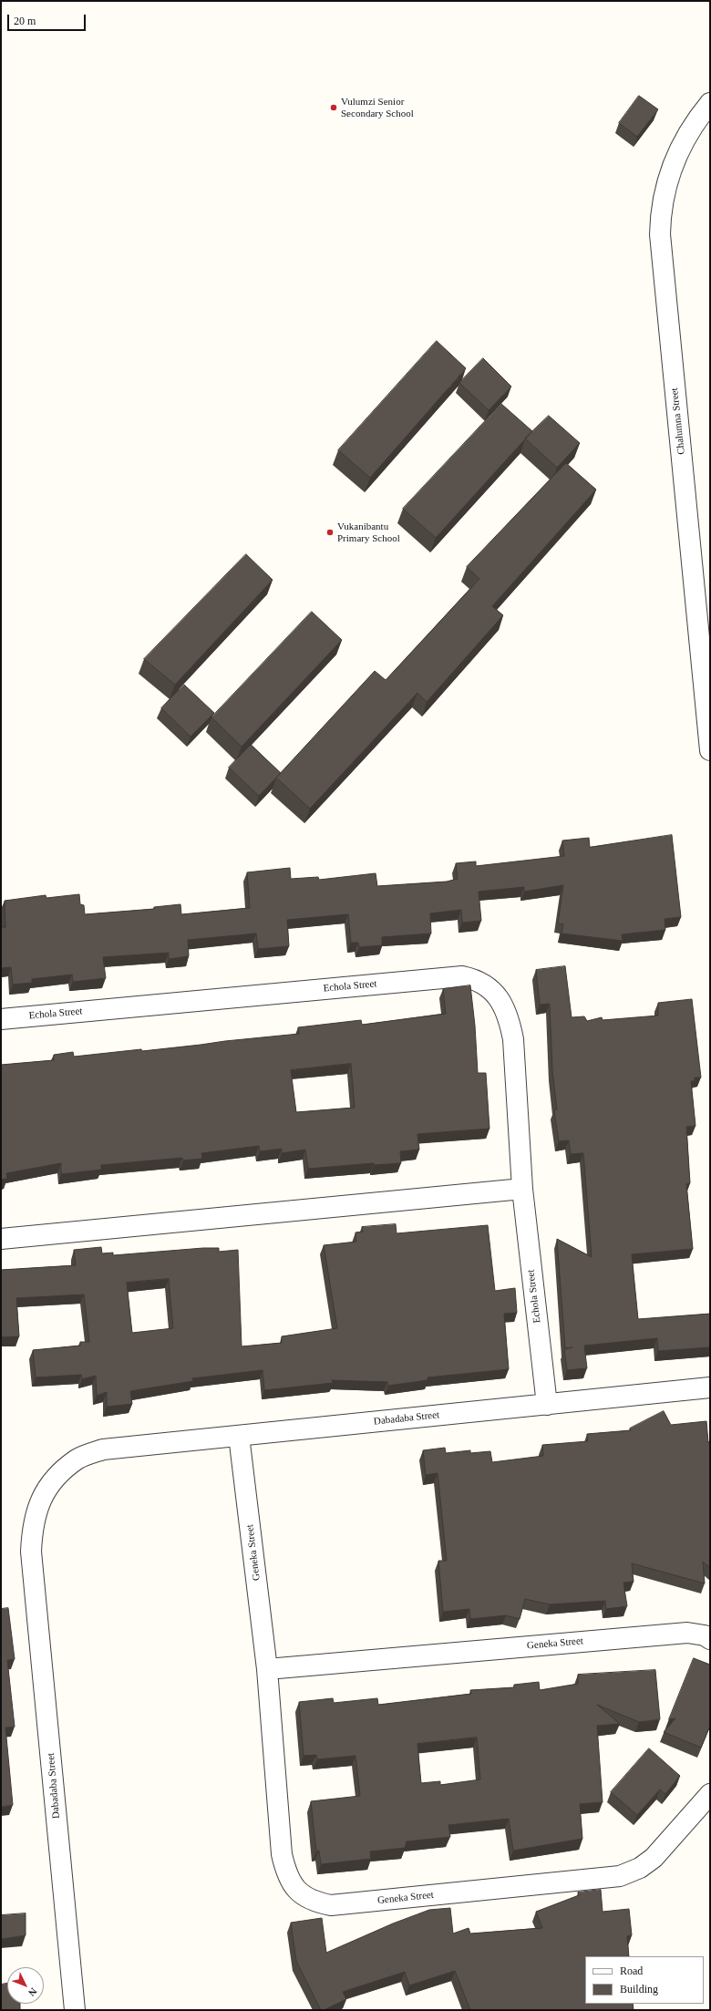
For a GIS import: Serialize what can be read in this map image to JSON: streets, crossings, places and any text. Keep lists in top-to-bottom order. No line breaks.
{"streets":{"street":["Chalumna Street","Echola Street","Dabadaba Street","Geneka Street"]},"crossings":[["Echola Street","Dabadaba Street"],["Dabadaba Street","Geneka Street"]],"places":["Vulumzi Senior Secondary School","Vukanibantu Primary School"],"legend":["Road","Building"],"scale_bar":"20 m","north":"bottom right"}
